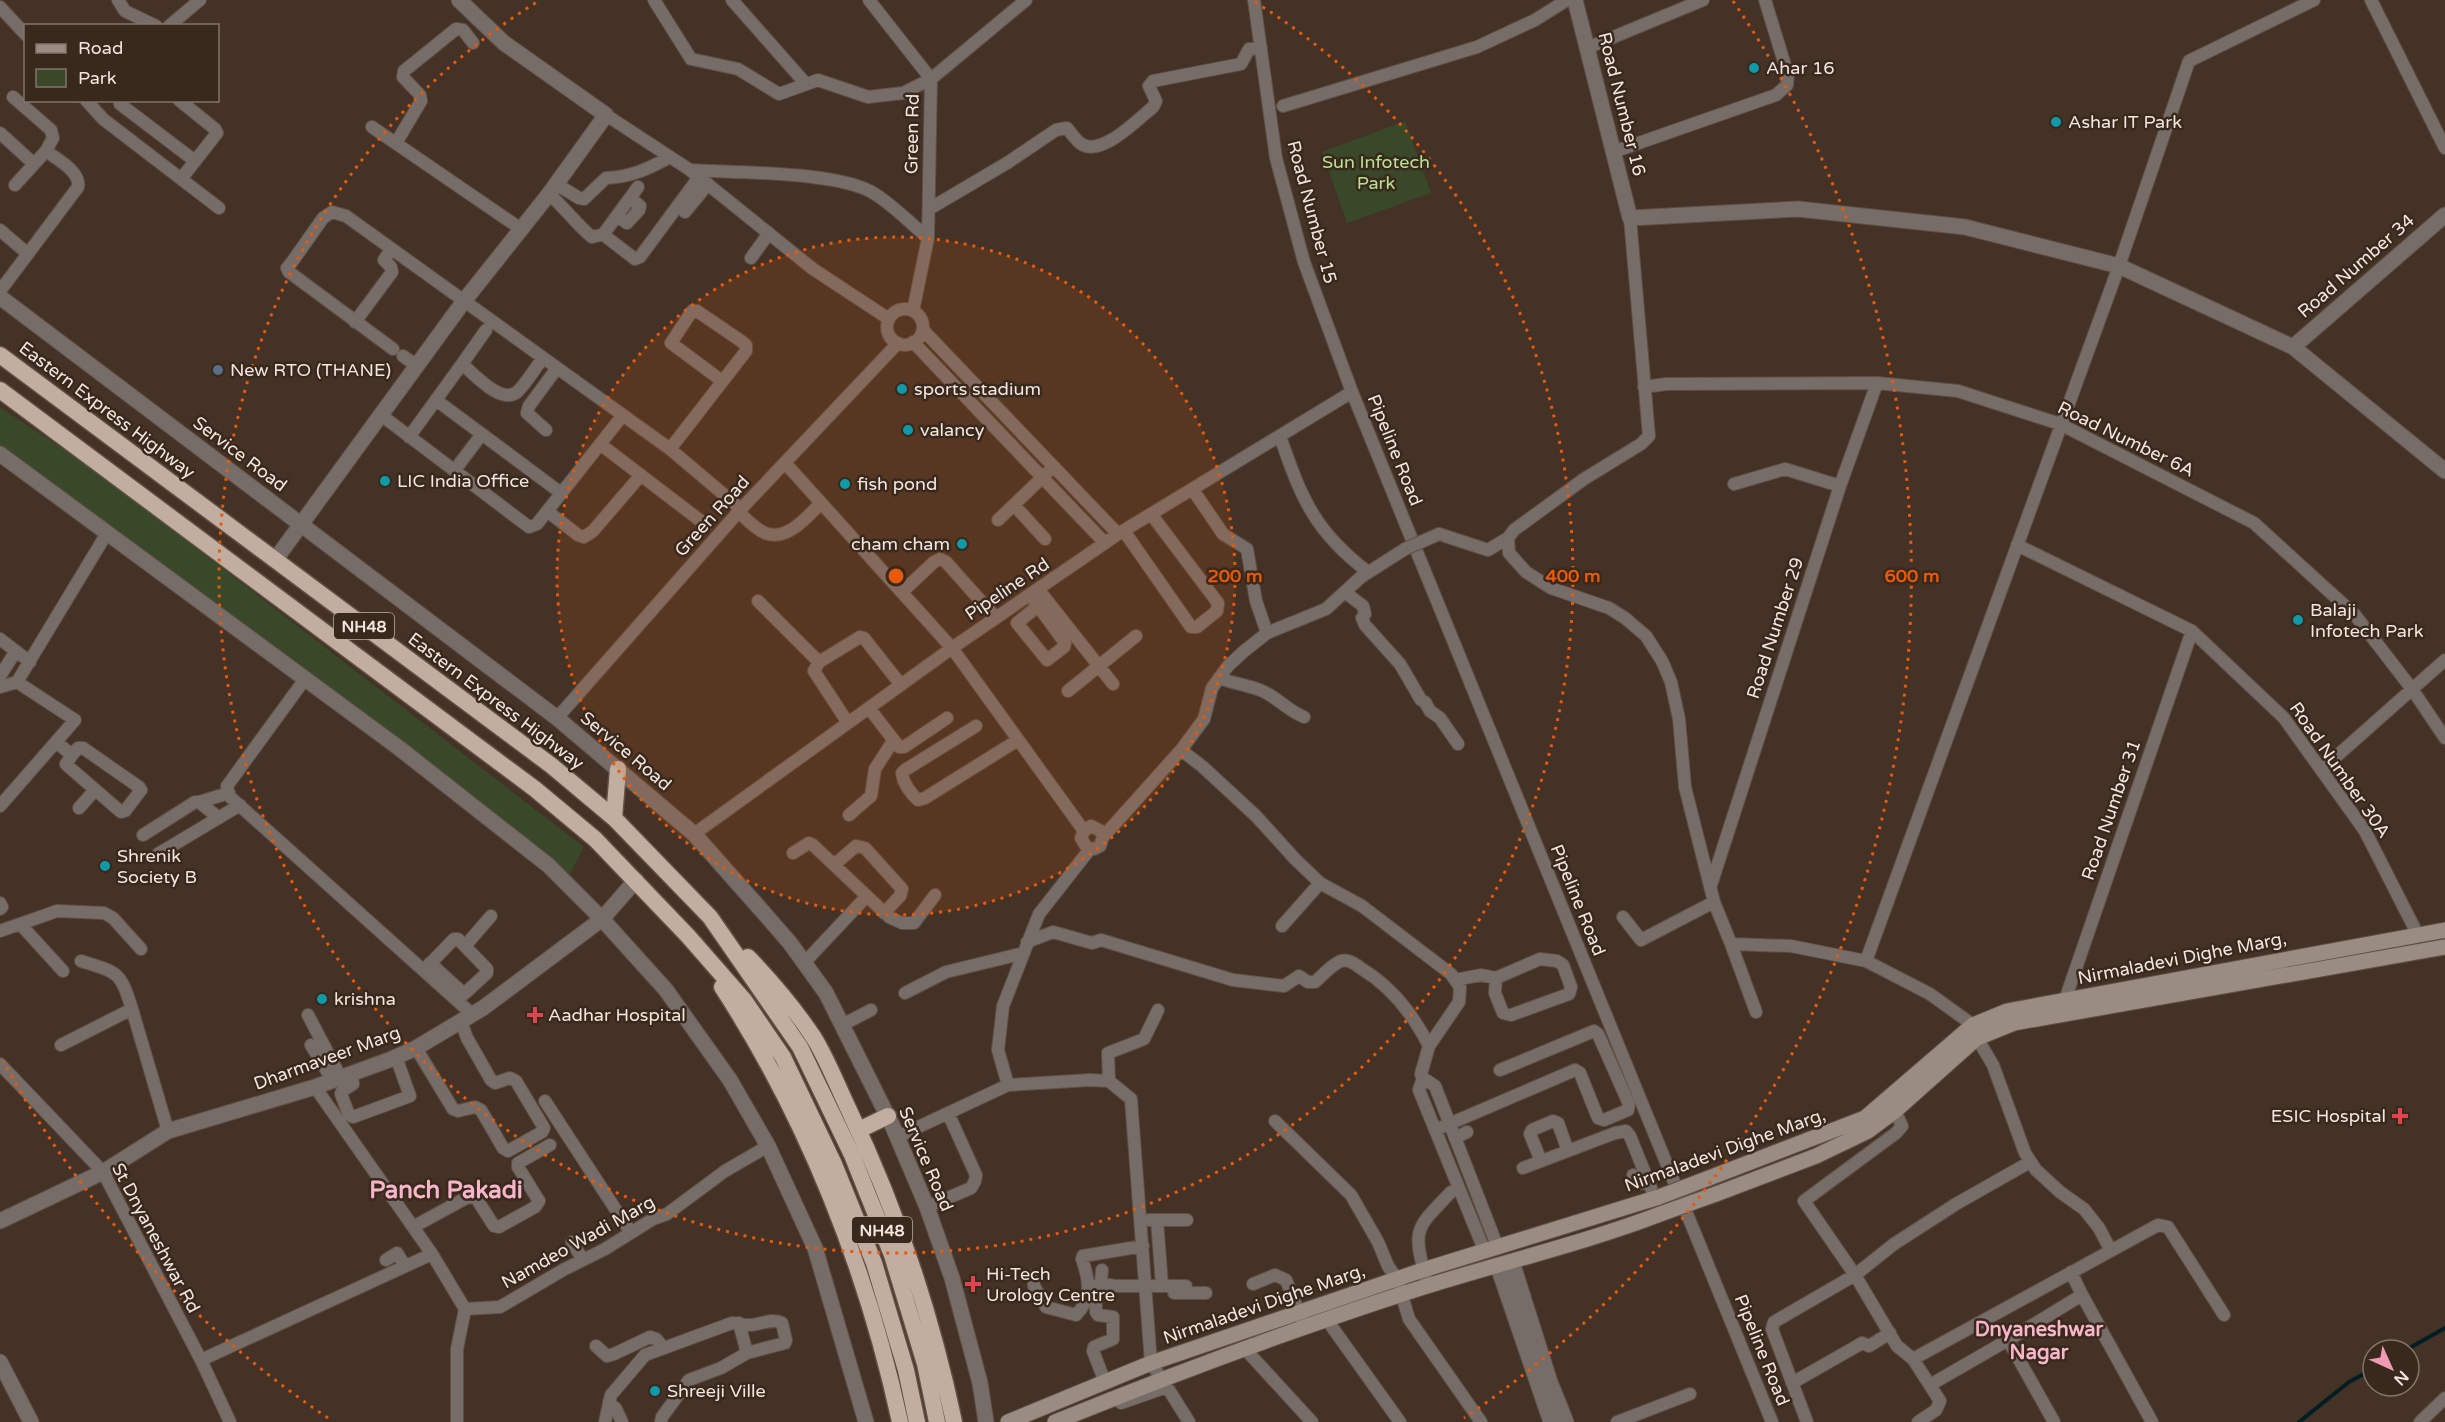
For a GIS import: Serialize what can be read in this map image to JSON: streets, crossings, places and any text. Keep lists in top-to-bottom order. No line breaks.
{"streets":{"highway":["Eastern Express Highway","NH48"],"main road":["Nirmaladevi Dighe Marg,"],"street":["Road Number 16","Green Rd","Road Number 15","Road Number 34","Road Number 6A","Pipeline Road","Service Road","Green Road","Pipeline Rd","Road Number 29","Road Number 30A","Road Number 31","Dharmaveer Marg","St Dnyaneshwar Rd","Namdeo Wadi Marg"]},"crossings":[["Green Rd","Green Road"],["Road Number 15","Pipeline Road"],["Road Number 15","Pipeline Rd"],["Road Number 6A","Road Number 29"],["Pipeline Road","Pipeline Rd"],["Service Road","Green Road"],["Service Road","Pipeline Rd"],["NH48","Dharmaveer Marg"],["Road Number 30A","Road Number 31"],["Road Number 30A","Nirmaladevi Dighe Marg,"],["Road Number 31","Nirmaladevi Dighe Marg,"],["Dharmaveer Marg","St Dnyaneshwar Rd"]],"districts":["Panch Pakadi","Dnyaneshwar Nagar"],"parks":["Sun Infotech Park"],"places":{"other":["Ahar 16","Ashar IT Park","New RTO (THANE)","sports stadium","valancy","LIC India Office","fish pond","cham cham","Balaji Infotech Park","Shrenik Society B","krishna","Shreeji Ville"],"health":["Aadhar Hospital","ESIC Hospital","Hi-Tech Urology Centre"]},"legend":["Road","Park"],"north":"bottom right","rings":["200 m","400 m","600 m"]}
